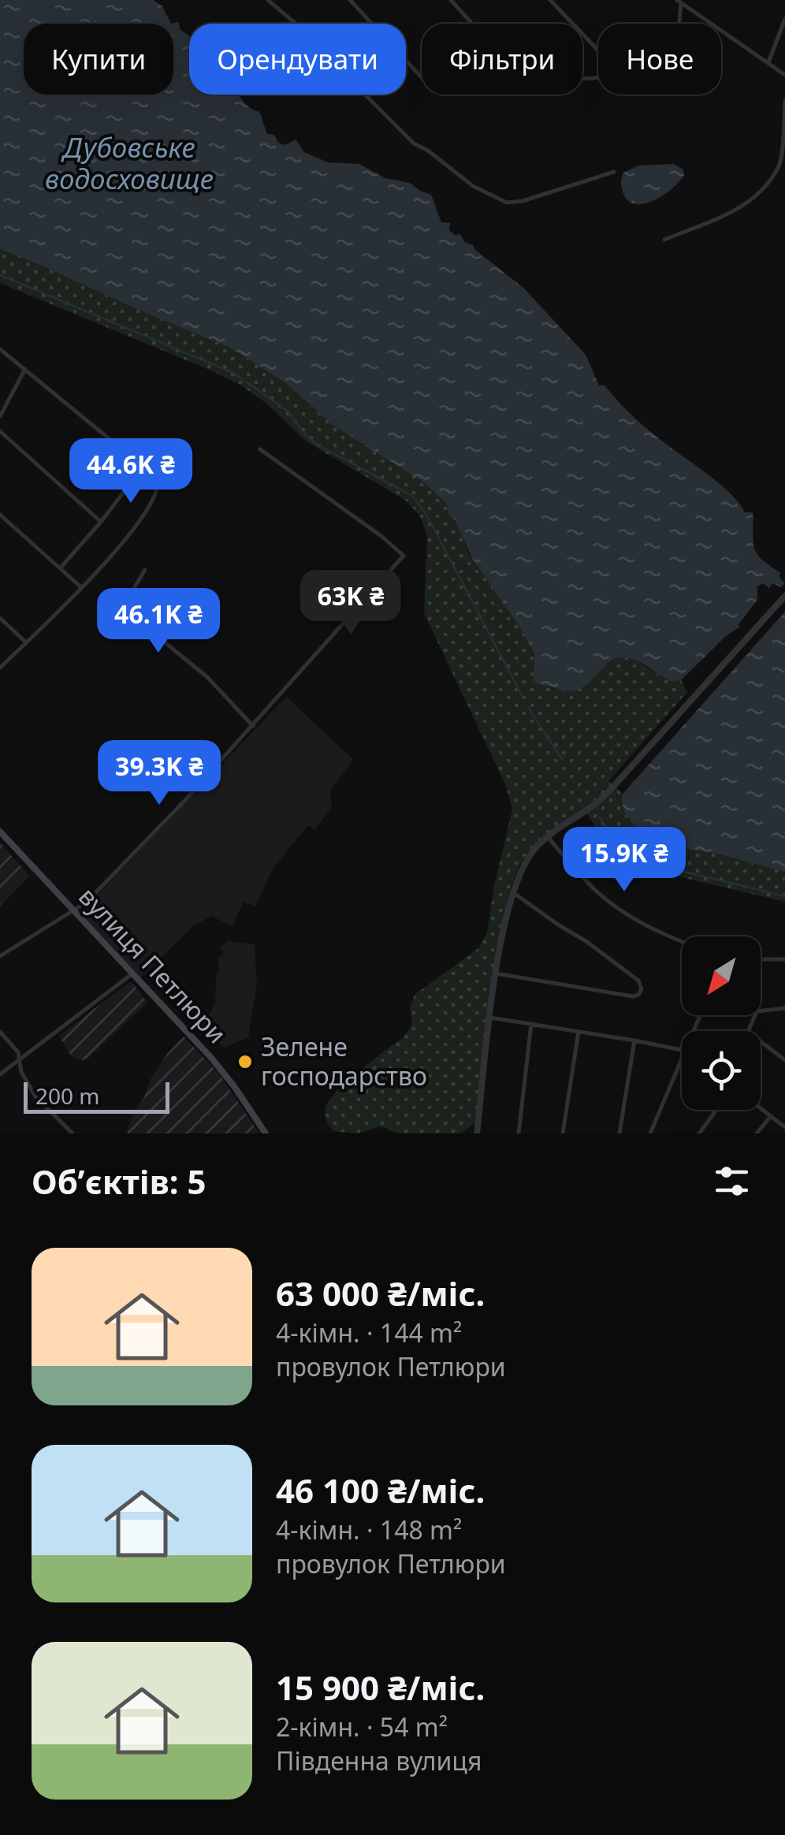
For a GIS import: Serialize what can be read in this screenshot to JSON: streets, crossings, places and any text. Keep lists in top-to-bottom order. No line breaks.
{"streets":{"main road":["вулиця Петлюри"]},"water":["Дубовське водосховище"],"places":["Зелене господарство"],"scale_bar":"200 m","north":"bottom left","page":{"chip":["Купити","Орендувати","Фільтри","Нове"],"price":["44.6K ₴","63K ₴","46.1K ₴","39.3K ₴","15.9K ₴"],"scale":"200 m","heading":"Об’єктів: 5","list":[{"name":"63 000 ₴/міс.","note":"4-кімн. · 144 m² · провулок Петлюри"},{"name":"46 100 ₴/міс.","note":"4-кімн. · 148 m² · провулок Петлюри"},{"name":"15 900 ₴/міс.","note":"2-кімн. · 54 m² · Південна вулиця"}]}}
